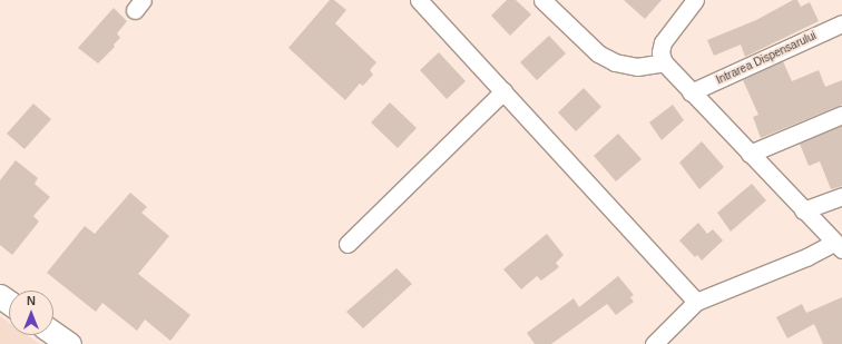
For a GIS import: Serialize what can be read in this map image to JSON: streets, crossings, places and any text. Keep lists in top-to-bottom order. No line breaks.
{"streets":{"street":["Intrarea Dispensarului"]},"north":"top"}
